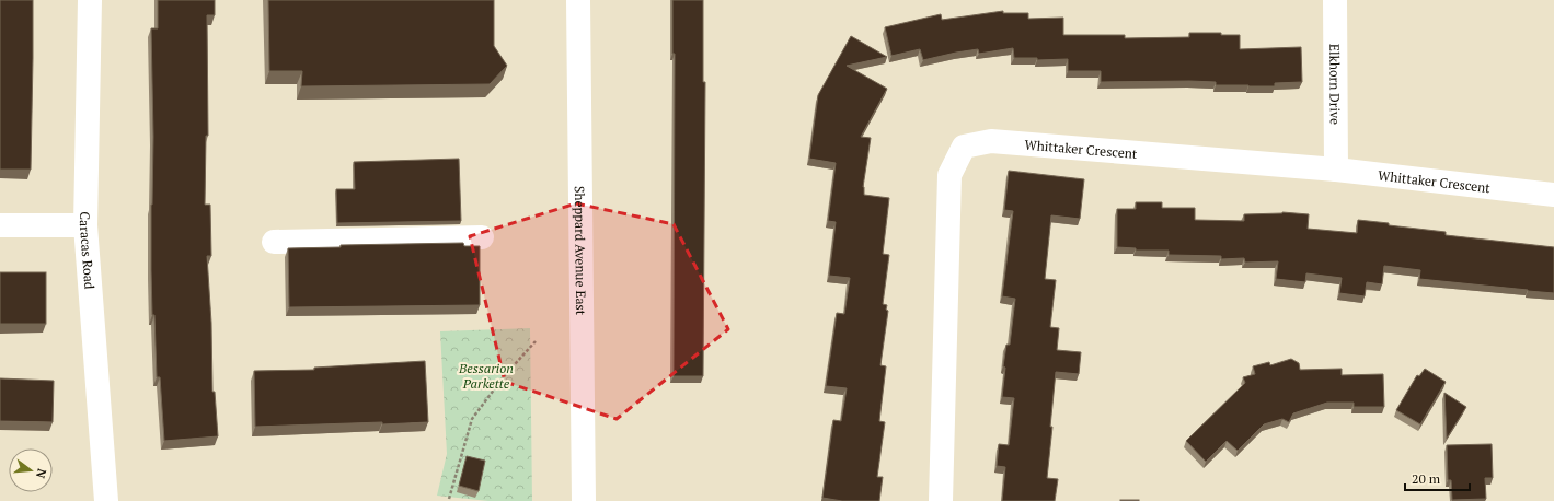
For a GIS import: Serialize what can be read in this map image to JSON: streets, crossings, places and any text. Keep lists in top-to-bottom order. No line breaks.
{"streets":{"street":["Elkhorn Drive","Whittaker Crescent","Caracas Road","Sheppard Avenue East"]},"crossings":[["Elkhorn Drive","Whittaker Crescent"]],"parks":["Bessarion Parkette"],"scale_bar":"20 m","north":"right"}
